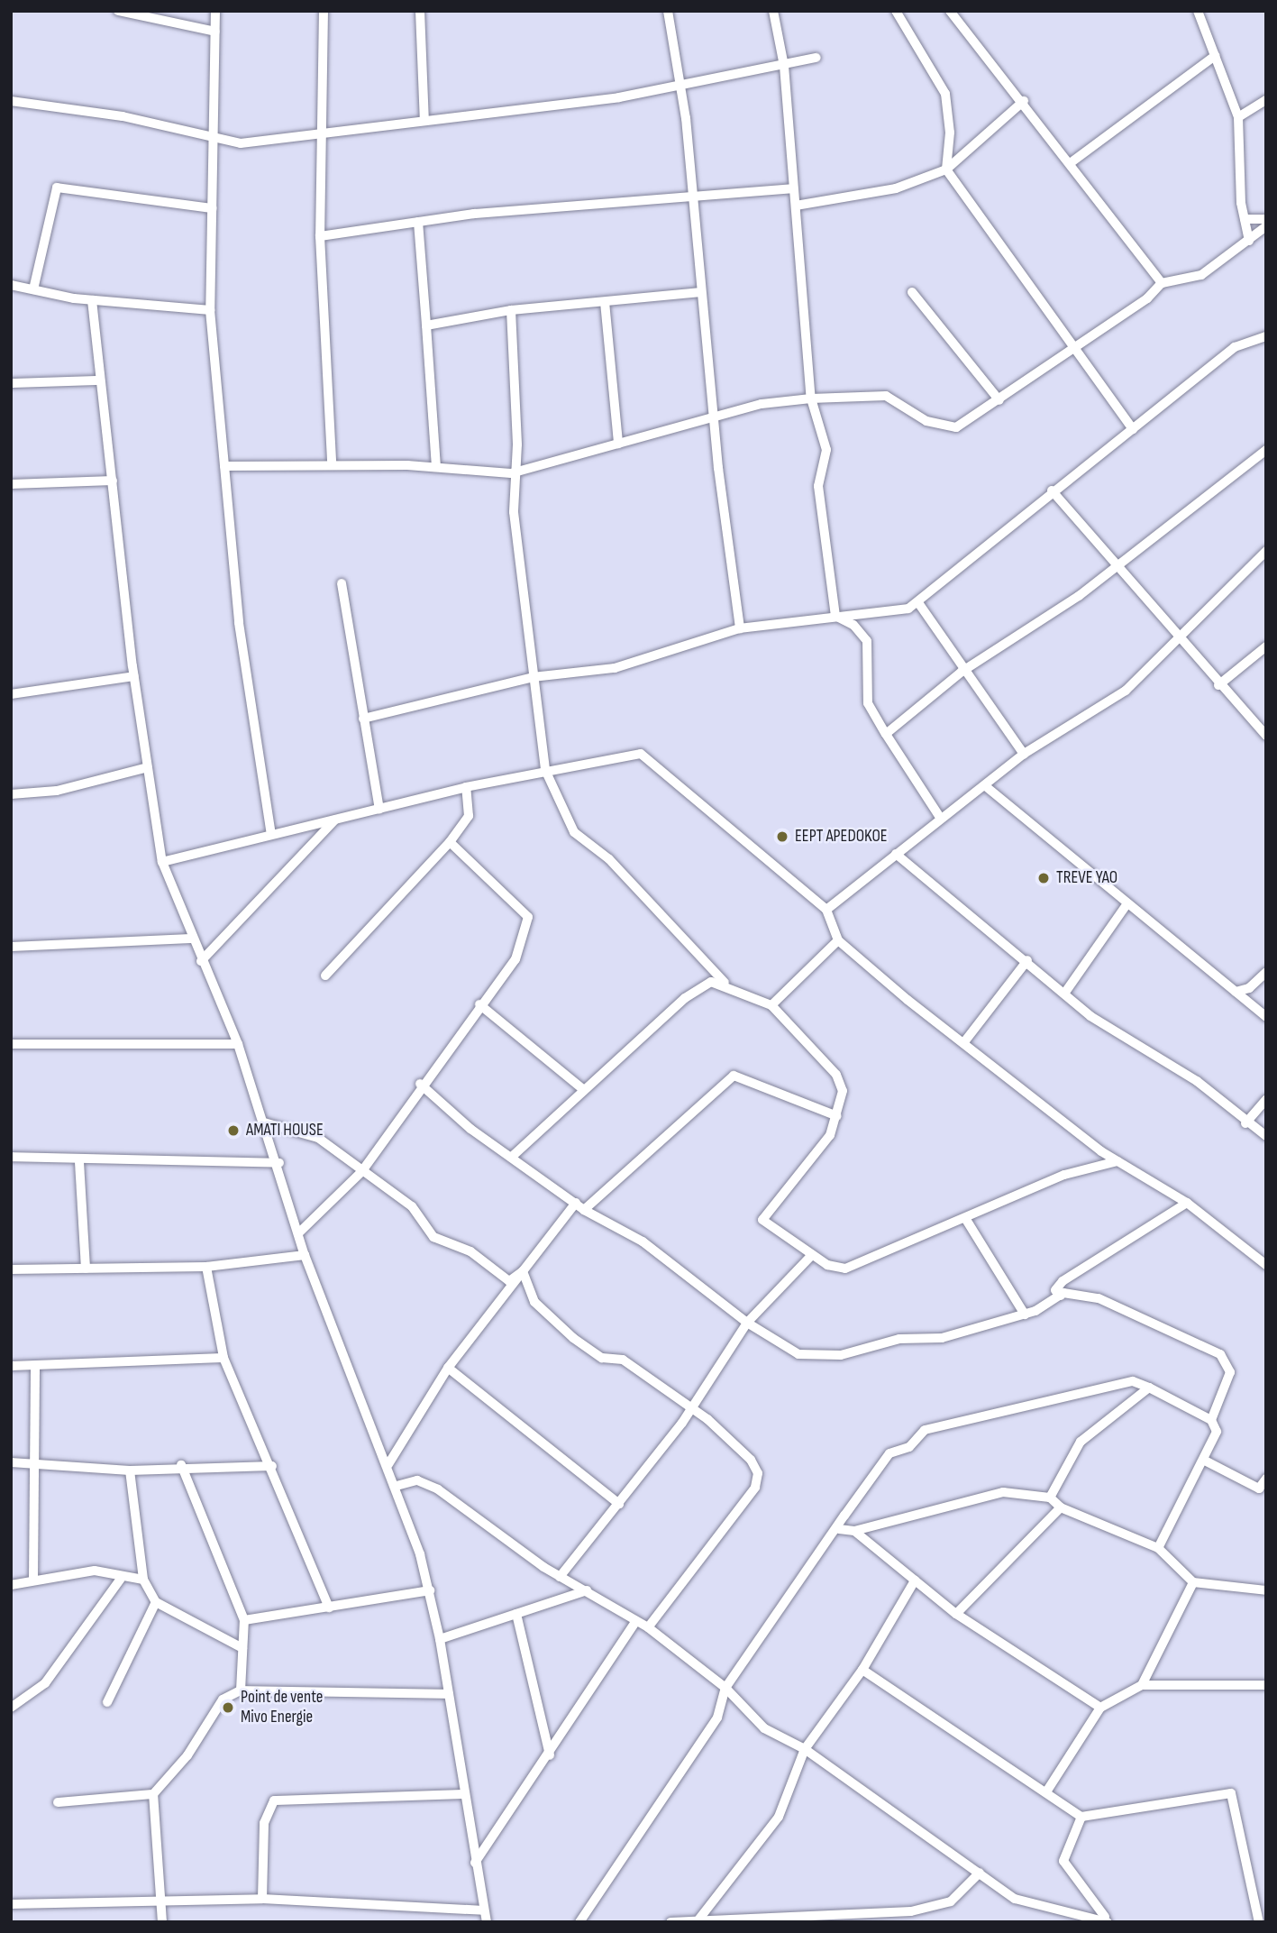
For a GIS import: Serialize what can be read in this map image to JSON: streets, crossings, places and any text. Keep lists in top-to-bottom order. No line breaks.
{"places":["EEPT APEDOKOE","TREVE YAO","AMATI HOUSE","Point de vente Mivo Energie"]}
